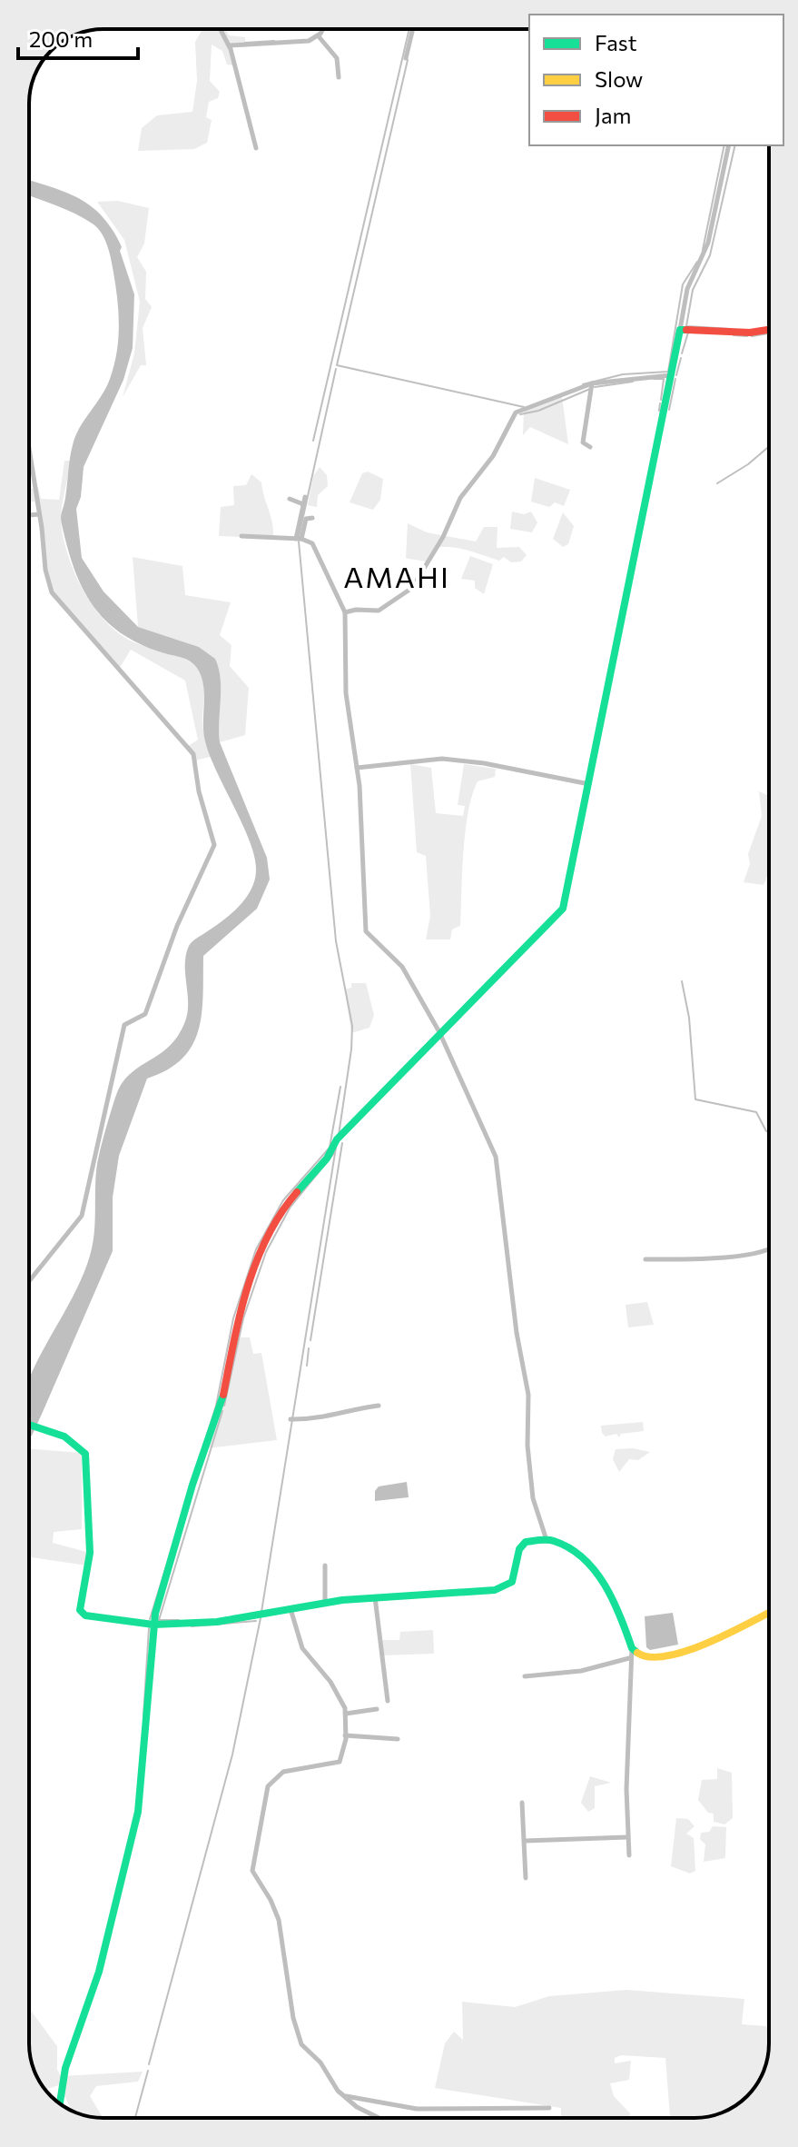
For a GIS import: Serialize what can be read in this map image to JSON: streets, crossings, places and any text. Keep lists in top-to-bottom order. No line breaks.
{"districts":["AMAHI"],"legend":["Fast","Slow","Jam"],"scale_bar":"200 m"}
